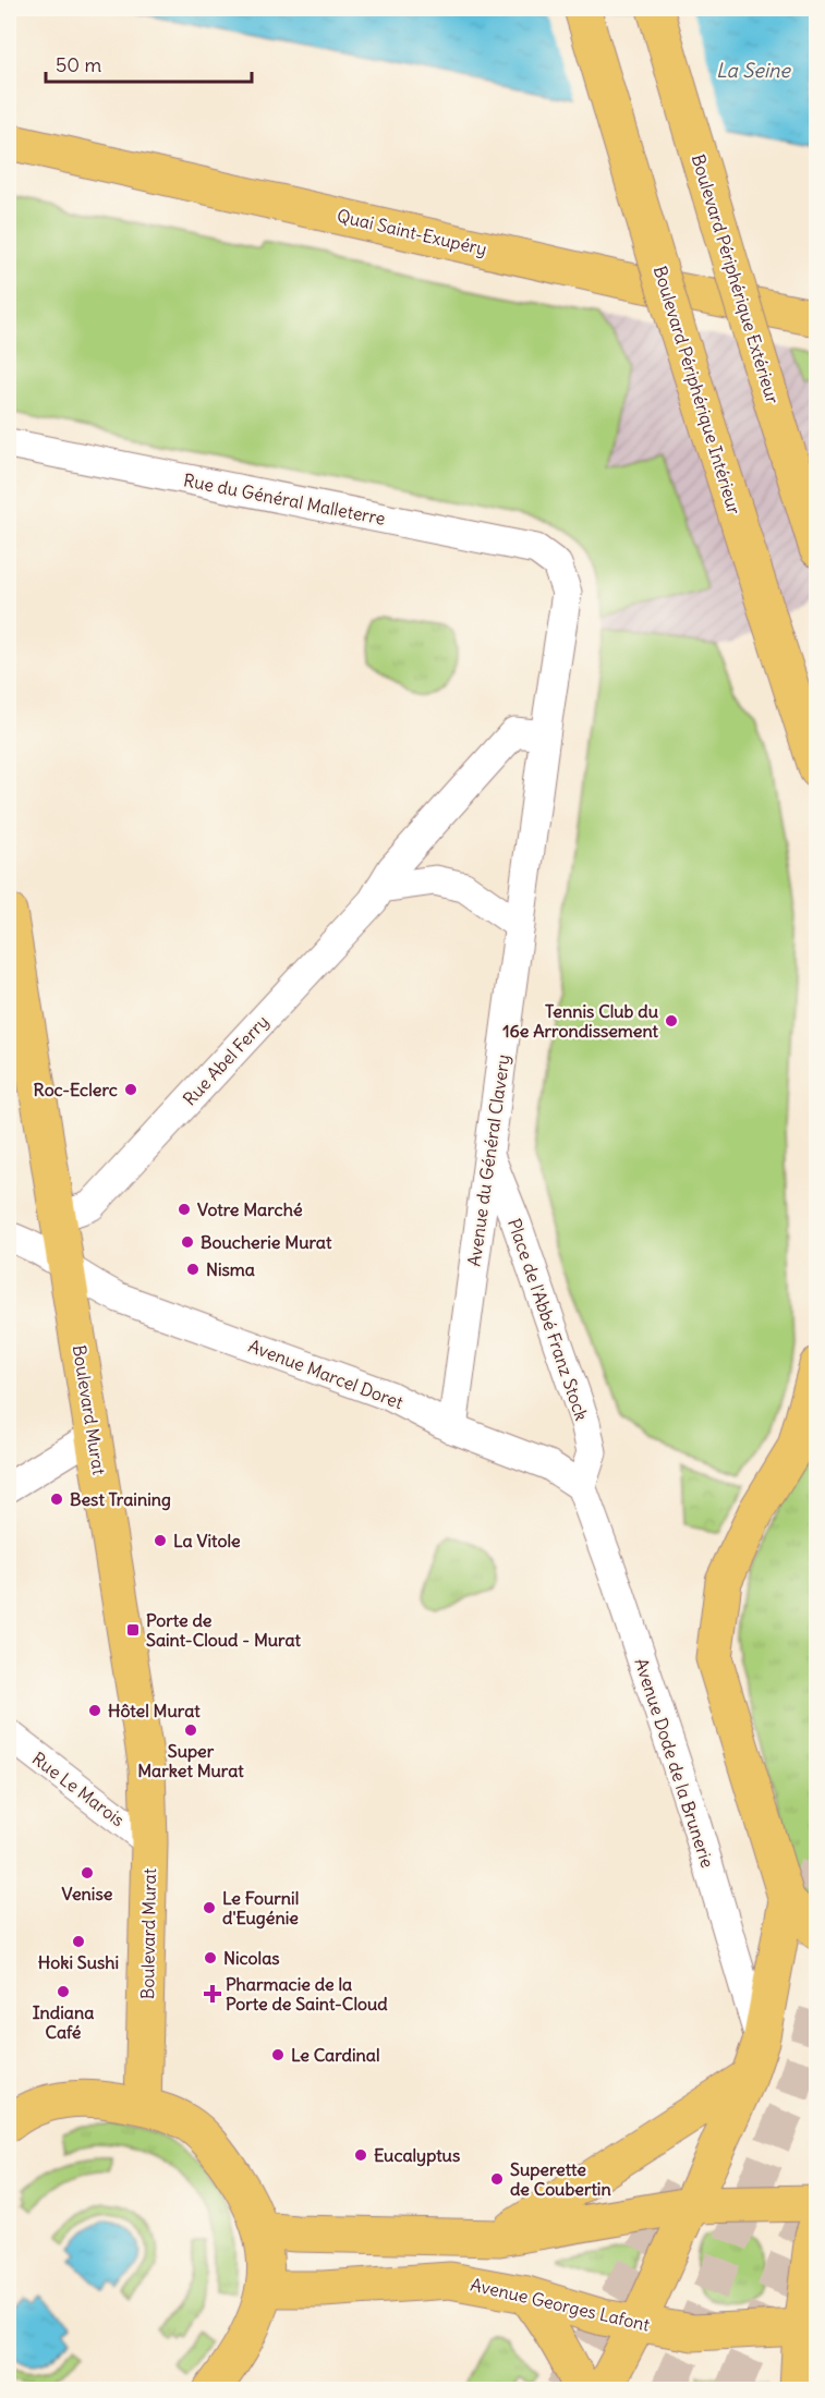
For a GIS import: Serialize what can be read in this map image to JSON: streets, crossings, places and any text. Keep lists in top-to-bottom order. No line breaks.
{"streets":{"main road":["Quai Saint-Exupéry","Boulevard Périphérique Extérieur","Boulevard Périphérique Intérieur","Boulevard Murat","Avenue Georges Lafont"],"street":["Rue du Général Malleterre","Rue Abel Ferry","Avenue du Général Clavery","Place de l'Abbé Franz Stock","Avenue Marcel Doret","Avenue Dode de la Brunerie","Rue Le Marois"]},"crossings":[["Rue du Général Malleterre","Avenue du Général Clavery"],["Rue Abel Ferry","Avenue du Général Clavery"],["Rue Abel Ferry","Boulevard Murat"],["Avenue du Général Clavery","Place de l'Abbé Franz Stock"],["Avenue du Général Clavery","Avenue Marcel Doret"],["Place de l'Abbé Franz Stock","Avenue Marcel Doret"],["Place de l'Abbé Franz Stock","Avenue Dode de la Brunerie"],["Avenue Marcel Doret","Boulevard Murat"],["Avenue Marcel Doret","Avenue Dode de la Brunerie"],["Boulevard Murat","Rue Le Marois"]],"water":["La Seine"],"places":{"other":["Tennis Club du 16e Arrondissement","Roc-Eclerc","Votre Marché","Boucherie Murat","Nisma","Best Training","La Vitole","Hôtel Murat","Super Market Murat","Venise","Le Fournil d'Eugénie","Hoki Sushi","Nicolas","Indiana Café","Le Cardinal","Eucalyptus","Superette de Coubertin"],"transit":["Porte de Saint-Cloud - Murat"],"health":["Pharmacie de la Porte de Saint-Cloud"]},"scale_bar":"50 m"}
